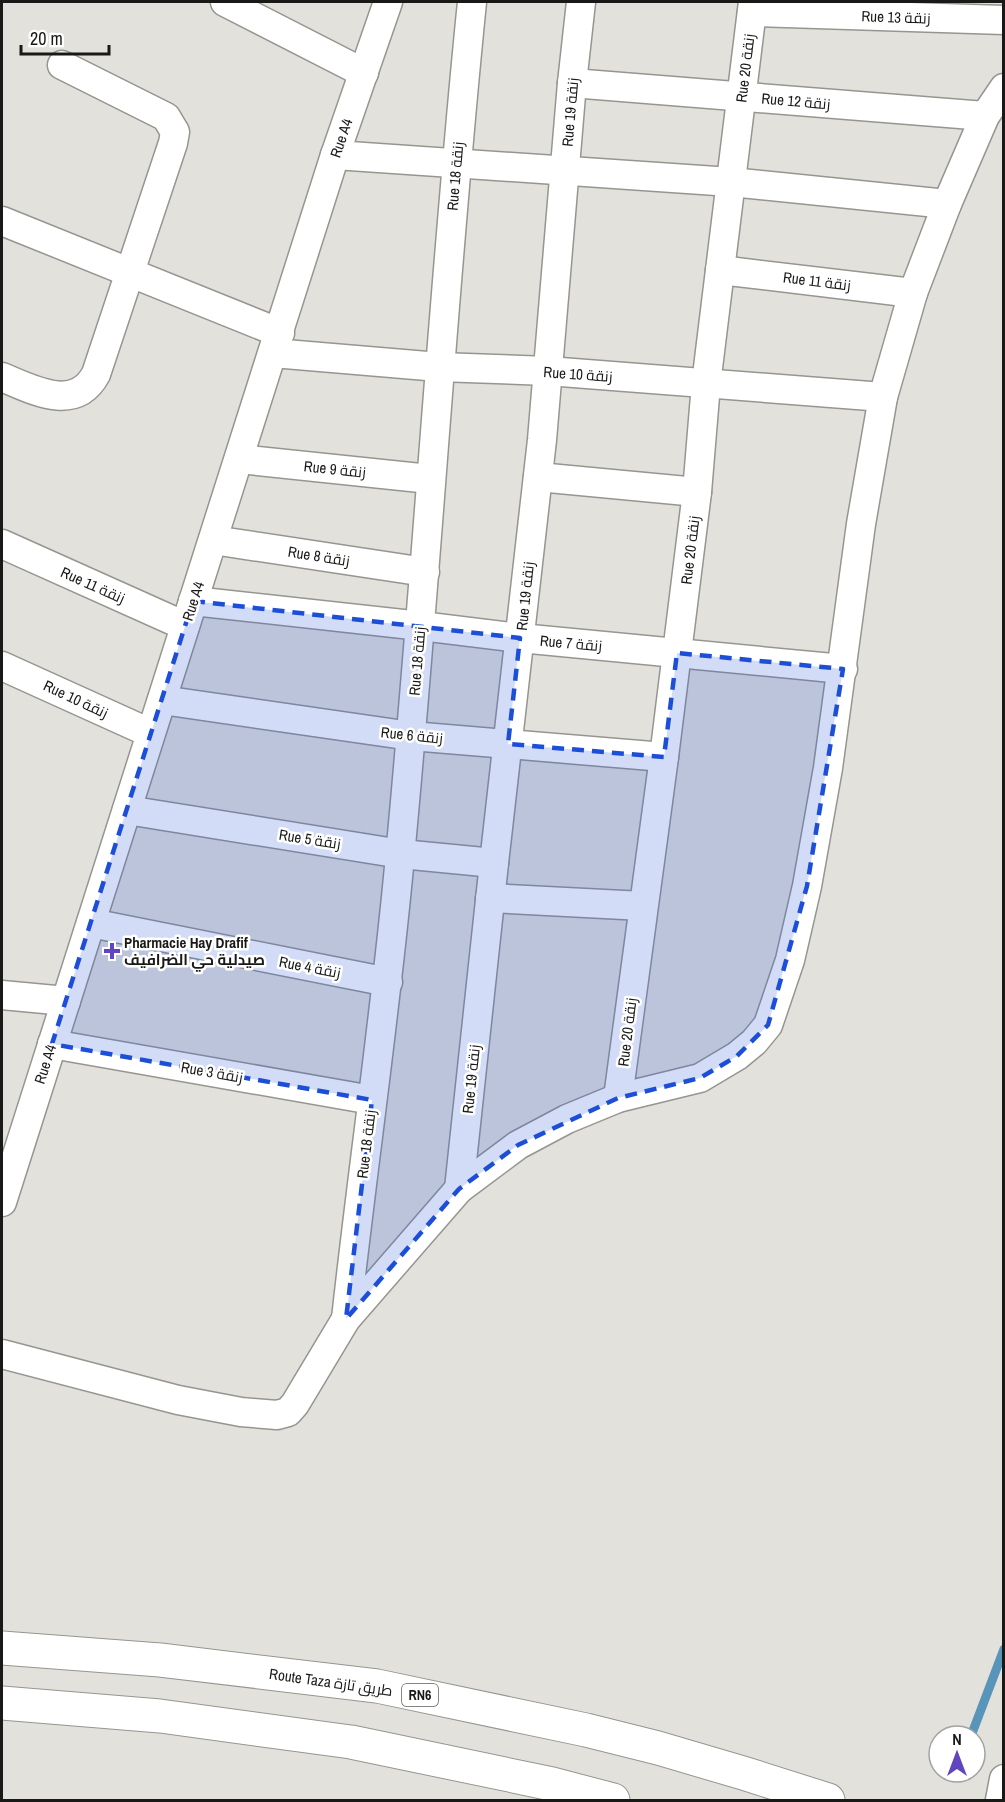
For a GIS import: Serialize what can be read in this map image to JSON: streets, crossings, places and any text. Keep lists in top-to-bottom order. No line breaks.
{"streets":{"highway":["Route Taza طريق تازة","RN6"],"street":["Rue 13 زنقة","Rue 20 زنقة","Rue 12 زنقة","Rue 19 زنقة","Rue A4","Rue 18 زنقة","Rue 11 زنقة","Rue 10 زنقة","Rue 9 زنقة","Rue 8 زنقة","Rue 7 زنقة","Rue 6 زنقة","Rue 5 زنقة","Rue 4 زنقة","Rue 3 زنقة"]},"crossings":[["Rue 13 زنقة","Rue 20 زنقة"],["Rue 20 زنقة","Rue 12 زنقة"],["Rue 20 زنقة","Rue 11 زنقة"],["Rue 20 زنقة","Rue 10 زنقة"],["Rue 20 زنقة","Rue 7 زنقة"],["Rue 20 زنقة","Rue 6 زنقة"],["Rue 12 زنقة","Rue 19 زنقة"],["Rue 19 زنقة","Rue 10 زنقة"],["Rue 19 زنقة","Rue 7 زنقة"],["Rue 19 زنقة","Rue 6 زنقة"],["Rue 19 زنقة","Rue 5 زنقة"],["Rue A4","Rue 11 زنقة"],["Rue A4","Rue 10 زنقة"],["Rue A4","Rue 9 زنقة"],["Rue A4","Rue 8 زنقة"],["Rue A4","Rue 7 زنقة"],["Rue A4","Rue 6 زنقة"],["Rue A4","Rue 5 زنقة"],["Rue A4","Rue 4 زنقة"],["Rue A4","Rue 3 زنقة"],["Rue 18 زنقة","Rue 10 زنقة"],["Rue 18 زنقة","Rue 9 زنقة"],["Rue 18 زنقة","Rue 8 زنقة"],["Rue 18 زنقة","Rue 7 زنقة"],["Rue 18 زنقة","Rue 6 زنقة"],["Rue 18 زنقة","Rue 5 زنقة"],["Rue 18 زنقة","Rue 4 زنقة"],["Rue 18 زنقة","Rue 3 زنقة"],["Rue 11 زنقة","Rue 7 زنقة"]],"places":{"health":["Pharmacie Hay Drafif صيدلية حي الضرافيف"]},"scale_bar":"20 m","north":"top"}
